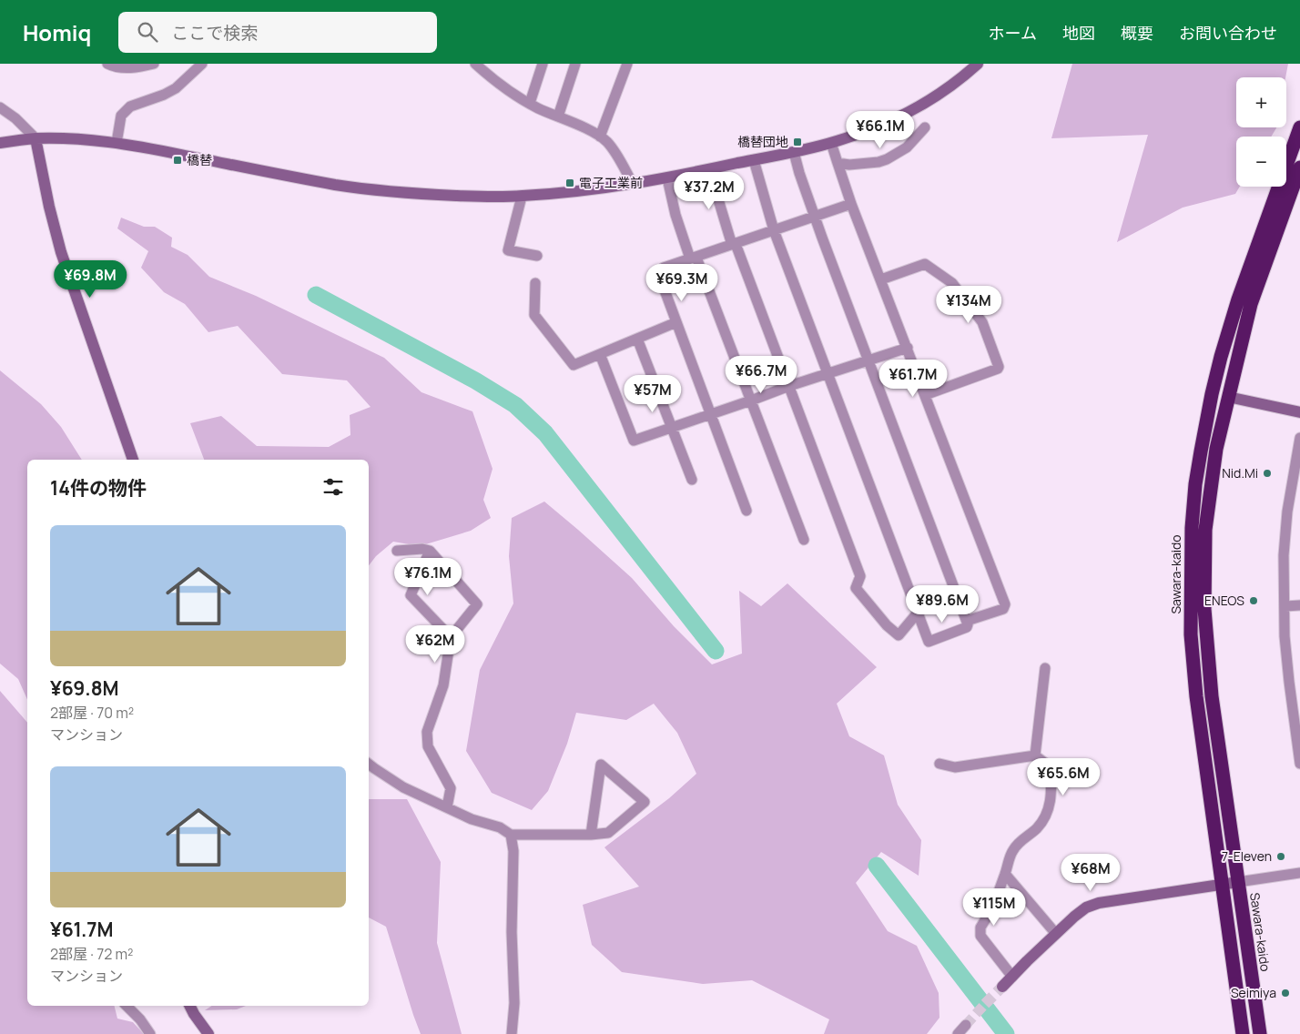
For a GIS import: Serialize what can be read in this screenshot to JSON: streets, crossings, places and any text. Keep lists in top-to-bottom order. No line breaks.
{"streets":{"highway":["Sawara-kaido"]},"places":{"transit":["橋替団地","橋替","電子工業前"],"other":["Nid.Mi","ENEOS","7-Eleven","Seimiya"]},"page":{"header":"Homiq","search":"ここで検索","nav":["ホーム","地図","概要","お問い合わせ"],"map_buttons":["+","−"],"price":["¥66.1M","¥37.2M","¥69.8M","¥69.3M","¥134M","¥66.7M","¥61.7M","¥57M","¥76.1M","¥89.6M","¥62M","¥65.6M","¥68M","¥115M"],"heading":"14件の物件","list":[{"name":"¥69.8M","note":"2部屋 · 70 m² · マンション"},{"name":"¥61.7M","note":"2部屋 · 72 m² · マンション"}]}}
